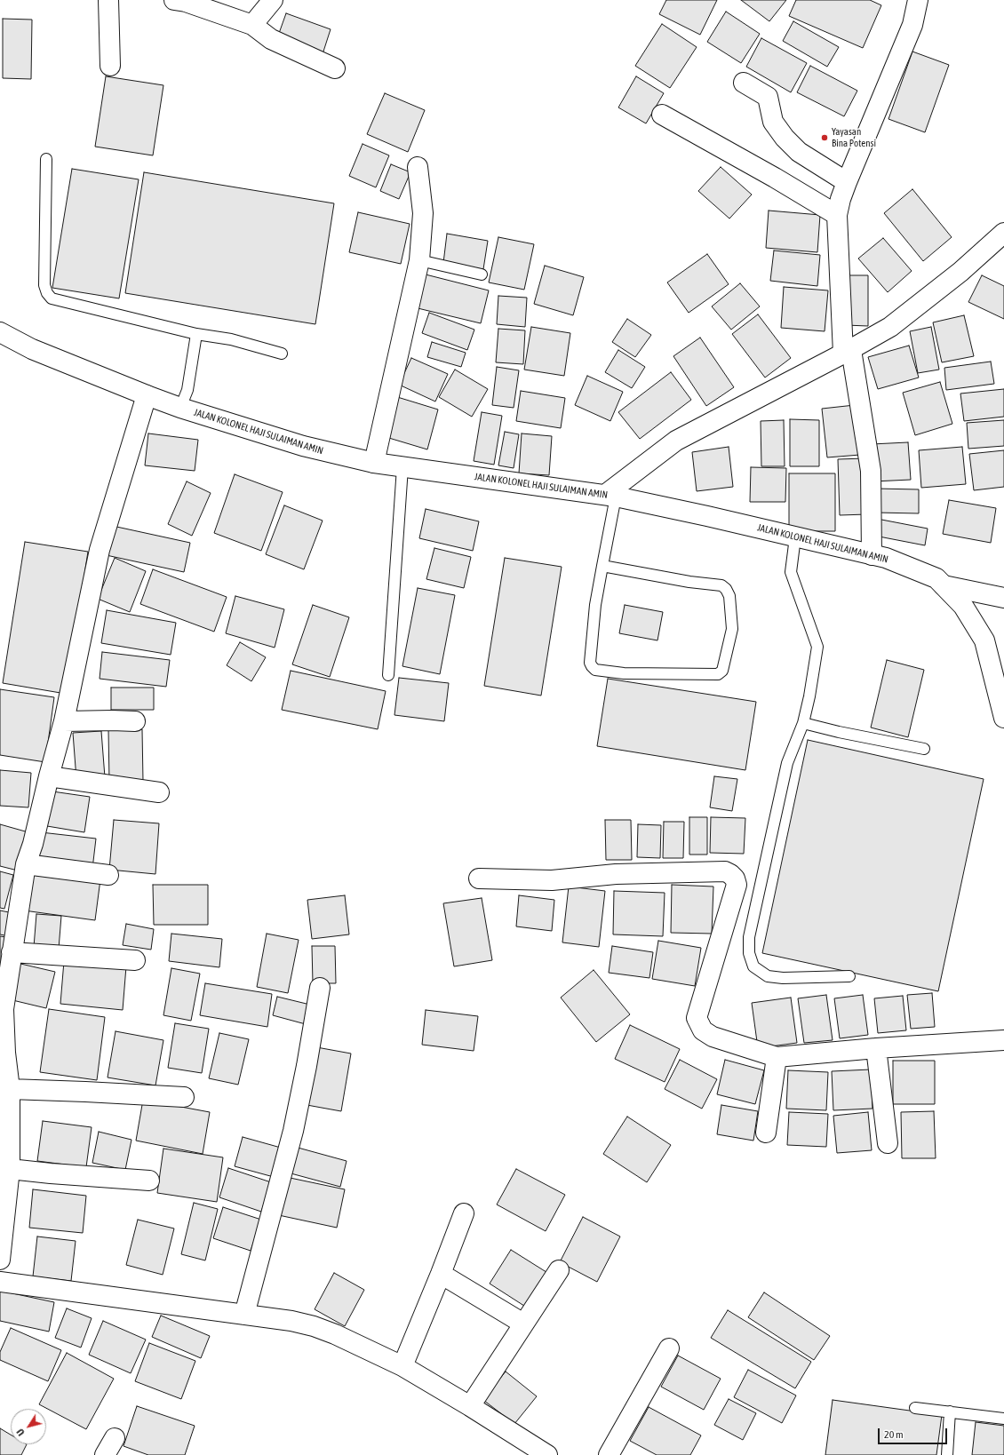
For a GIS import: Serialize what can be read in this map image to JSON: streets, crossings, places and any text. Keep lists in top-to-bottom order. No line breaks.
{"streets":{"street":["JALAN KOLONEL HAJI SULAIMAN AMIN"]},"places":["Yayasan Bina Potensi"],"scale_bar":"20 m","north":"bottom left"}
